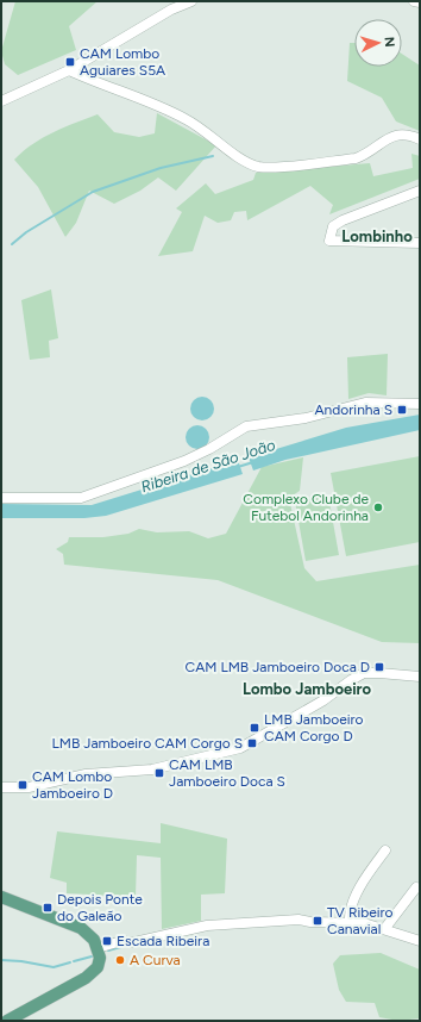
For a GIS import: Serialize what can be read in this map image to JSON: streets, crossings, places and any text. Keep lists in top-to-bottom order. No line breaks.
{"districts":["Lombinho","Lombo Jamboeiro"],"water":["Ribeira de São João"],"places":{"transit":["CAM Lombo Aguiares S5A","Andorinha S","CAM LMB Jamboeiro Doca D","LMB Jamboeiro CAM Corgo D","LMB Jamboeiro CAM Corgo S","CAM LMB Jamboeiro Doca S","CAM Lombo Jamboeiro D","Depois Ponte do Galeão","TV Ribeiro Canavial","Escada Ribeira"],"other":["Complexo Clube de Futebol Andorinha","A Curva"]},"north":"right"}
